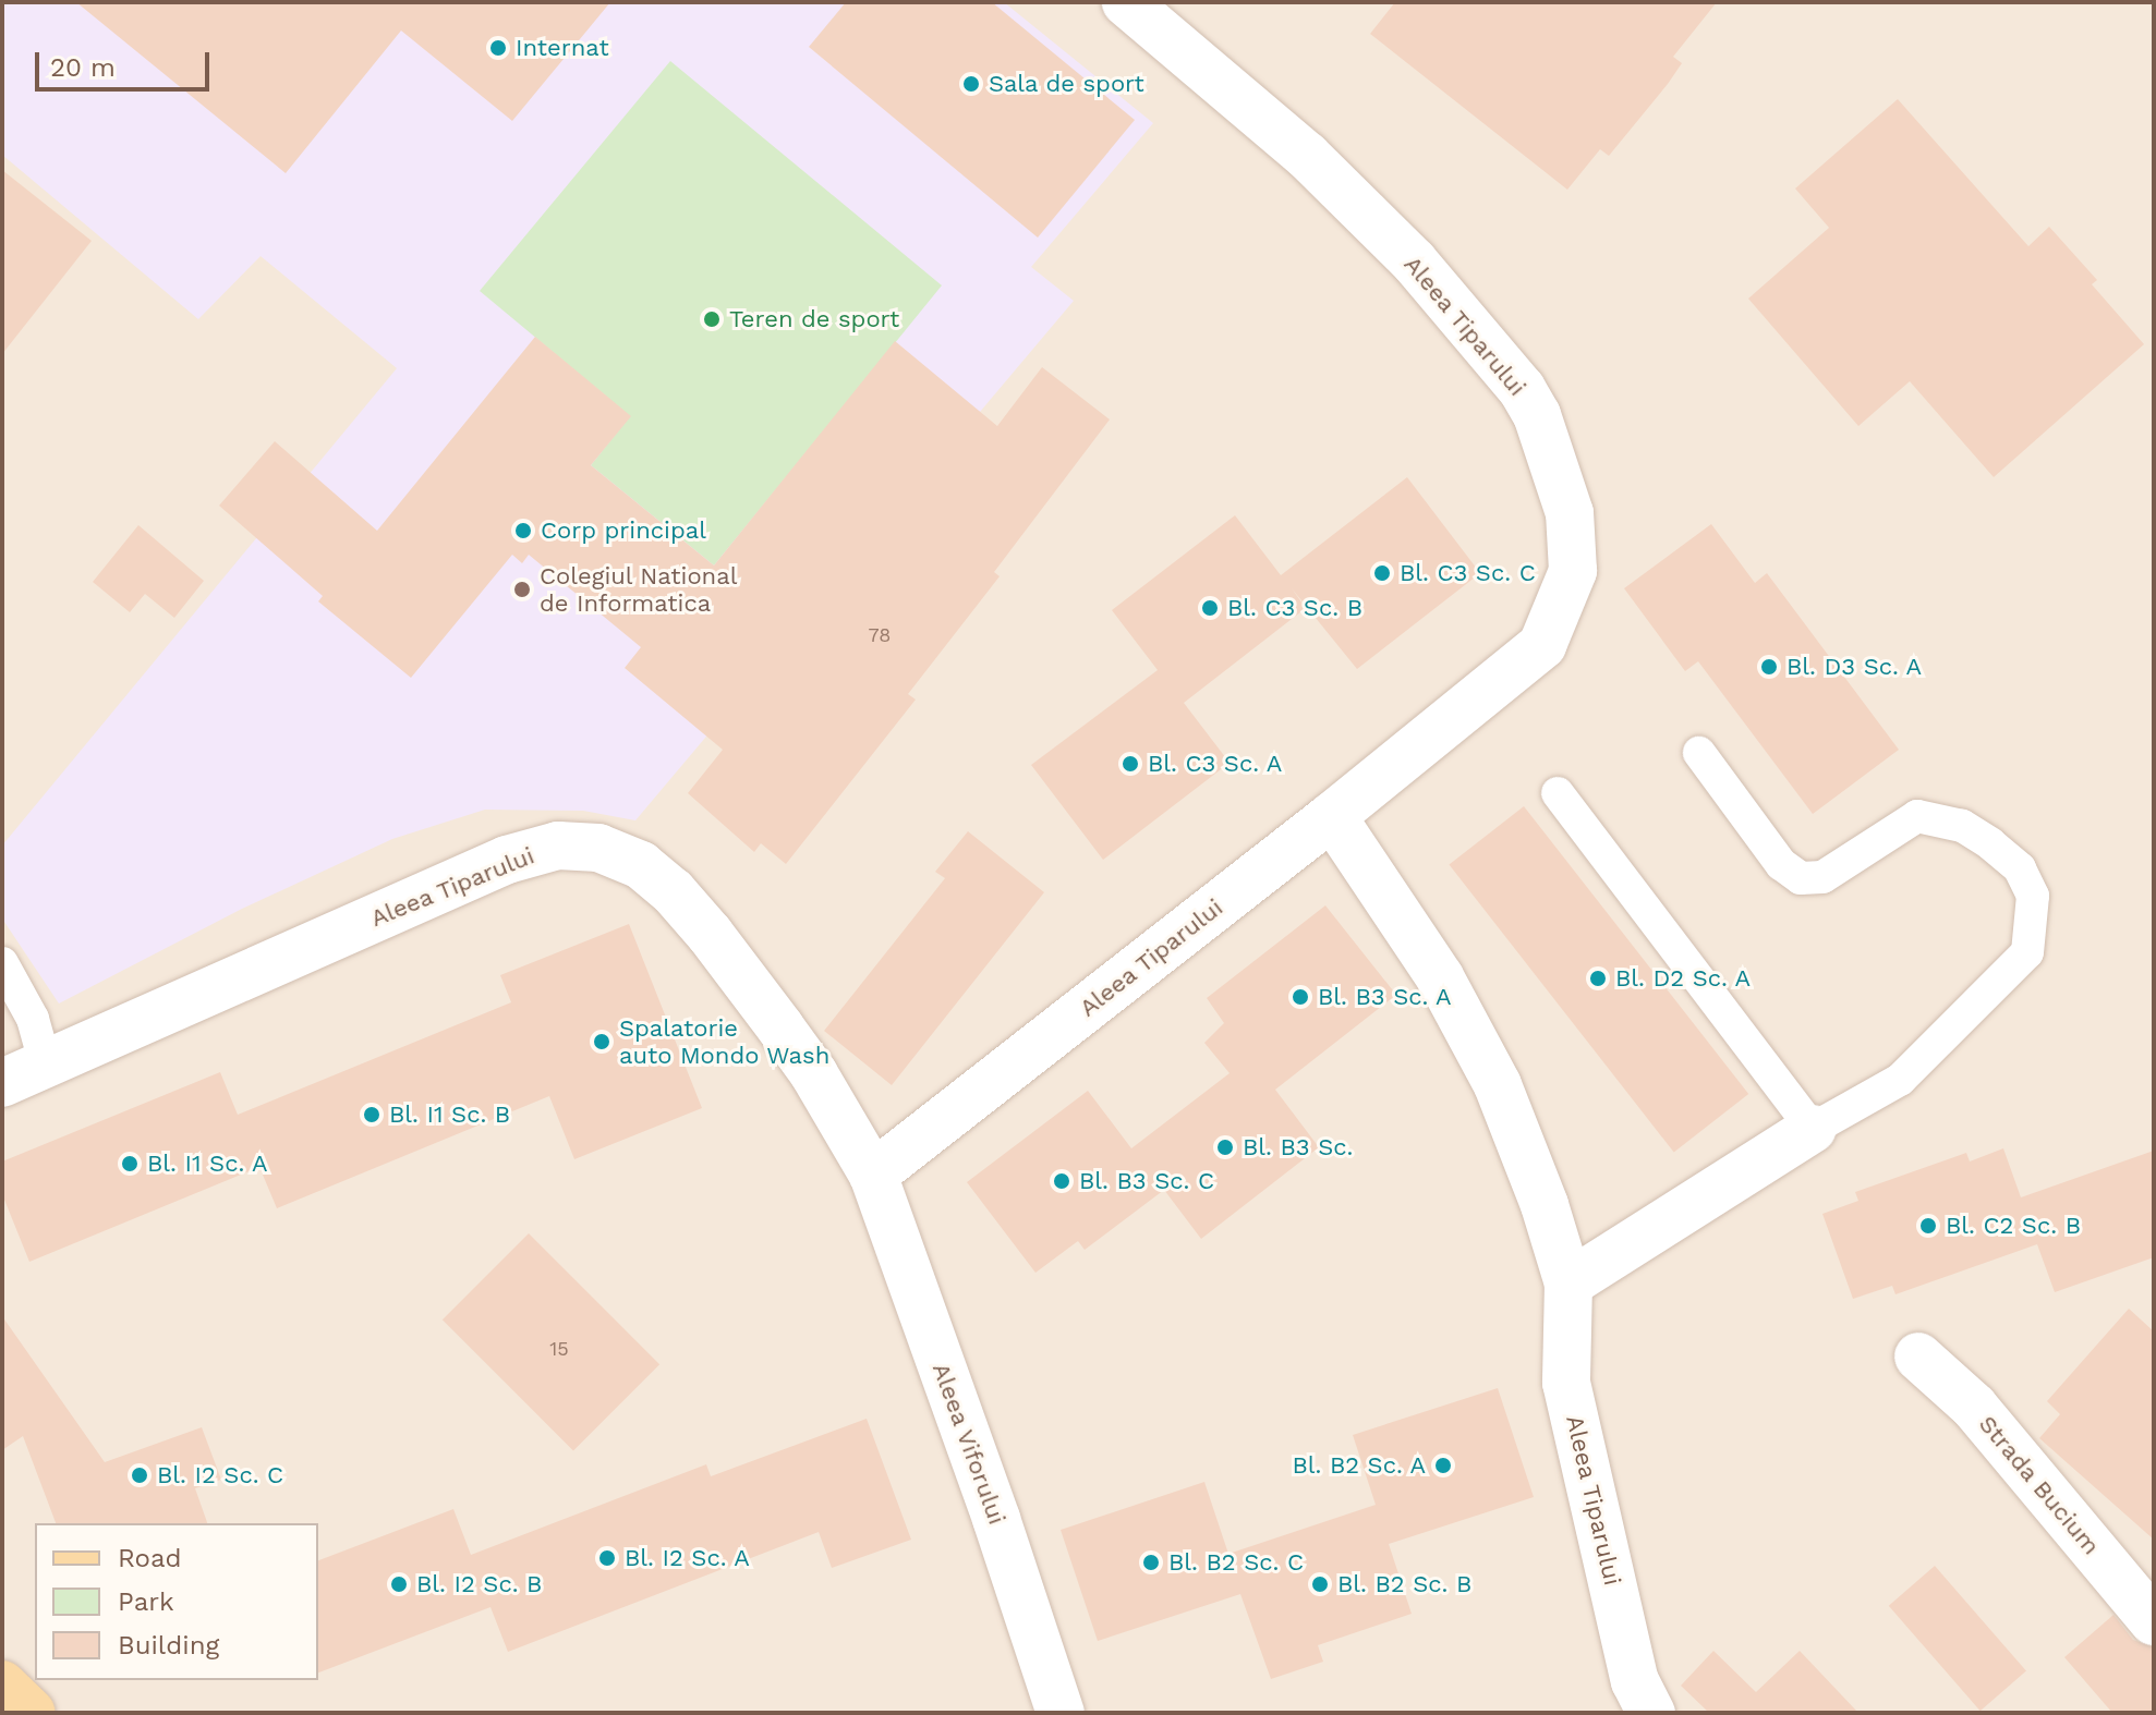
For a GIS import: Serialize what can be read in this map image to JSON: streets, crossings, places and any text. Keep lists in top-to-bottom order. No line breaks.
{"streets":{"street":["Aleea Tiparului","Aleea Viforului","Strada Bucium"]},"crossings":[["Aleea Tiparului","Aleea Viforului"]],"places":["Internat","Sala de sport","Teren de sport","Corp principal","Bl. C3 Sc. C","Colegiul National de Informatica","Bl. C3 Sc. B","Bl. D3 Sc. A","Bl. C3 Sc. A","Bl. D2 Sc. A","Bl. B3 Sc. A","Spalatorie auto Mondo Wash","Bl. I1 Sc. B","Bl. B3 Sc.","Bl. I1 Sc. A","Bl. B3 Sc. C","Bl. C2 Sc. B","Bl. B2 Sc. A","Bl. I2 Sc. C","Bl. I2 Sc. A","Bl. B2 Sc. C","Bl. I2 Sc. B","Bl. B2 Sc. B"],"house_numbers":["78","15"],"legend":["Road","Park","Building"],"scale_bar":"20 m"}
